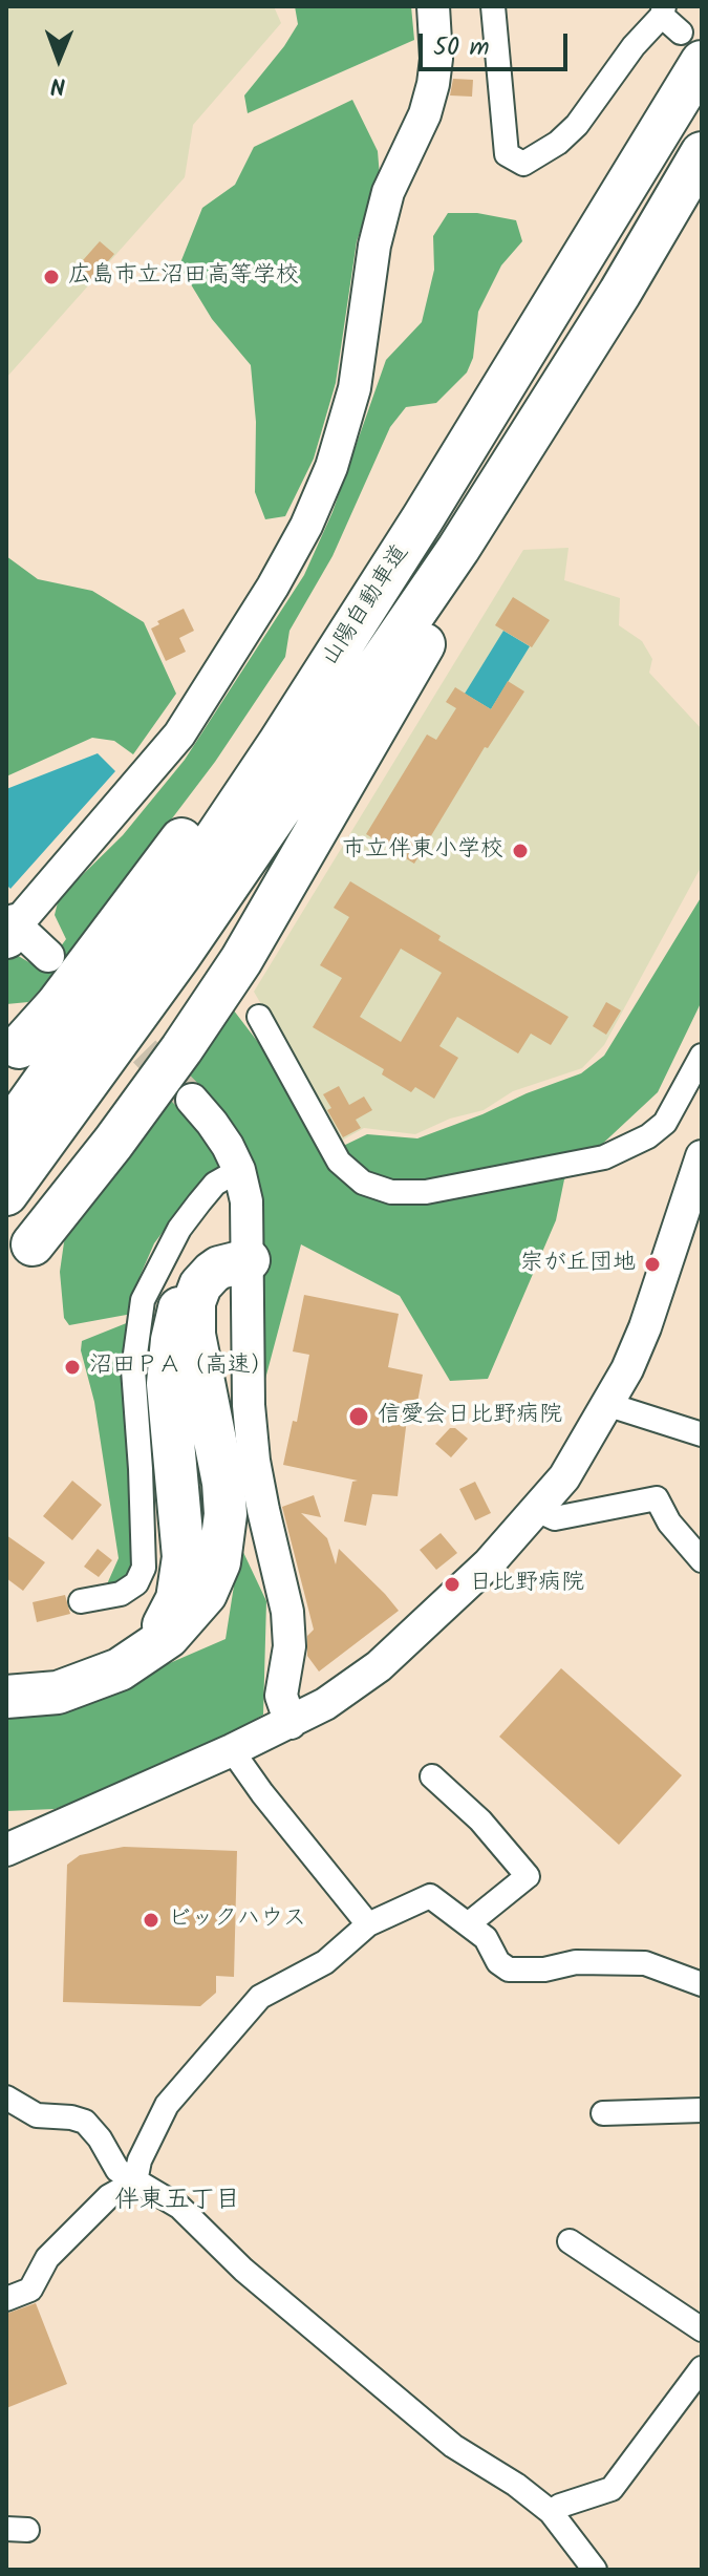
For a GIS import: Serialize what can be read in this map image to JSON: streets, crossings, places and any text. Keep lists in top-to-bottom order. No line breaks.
{"streets":{"highway":["山陽自動車道"]},"districts":["伴東五丁目"],"places":["広島市立沼田高等学校","市立伴東小学校","宗が丘団地","沼田ＰＡ（高速）","信愛会日比野病院","日比野病院","ビックハウス"],"scale_bar":"50 m","north":"bottom"}
